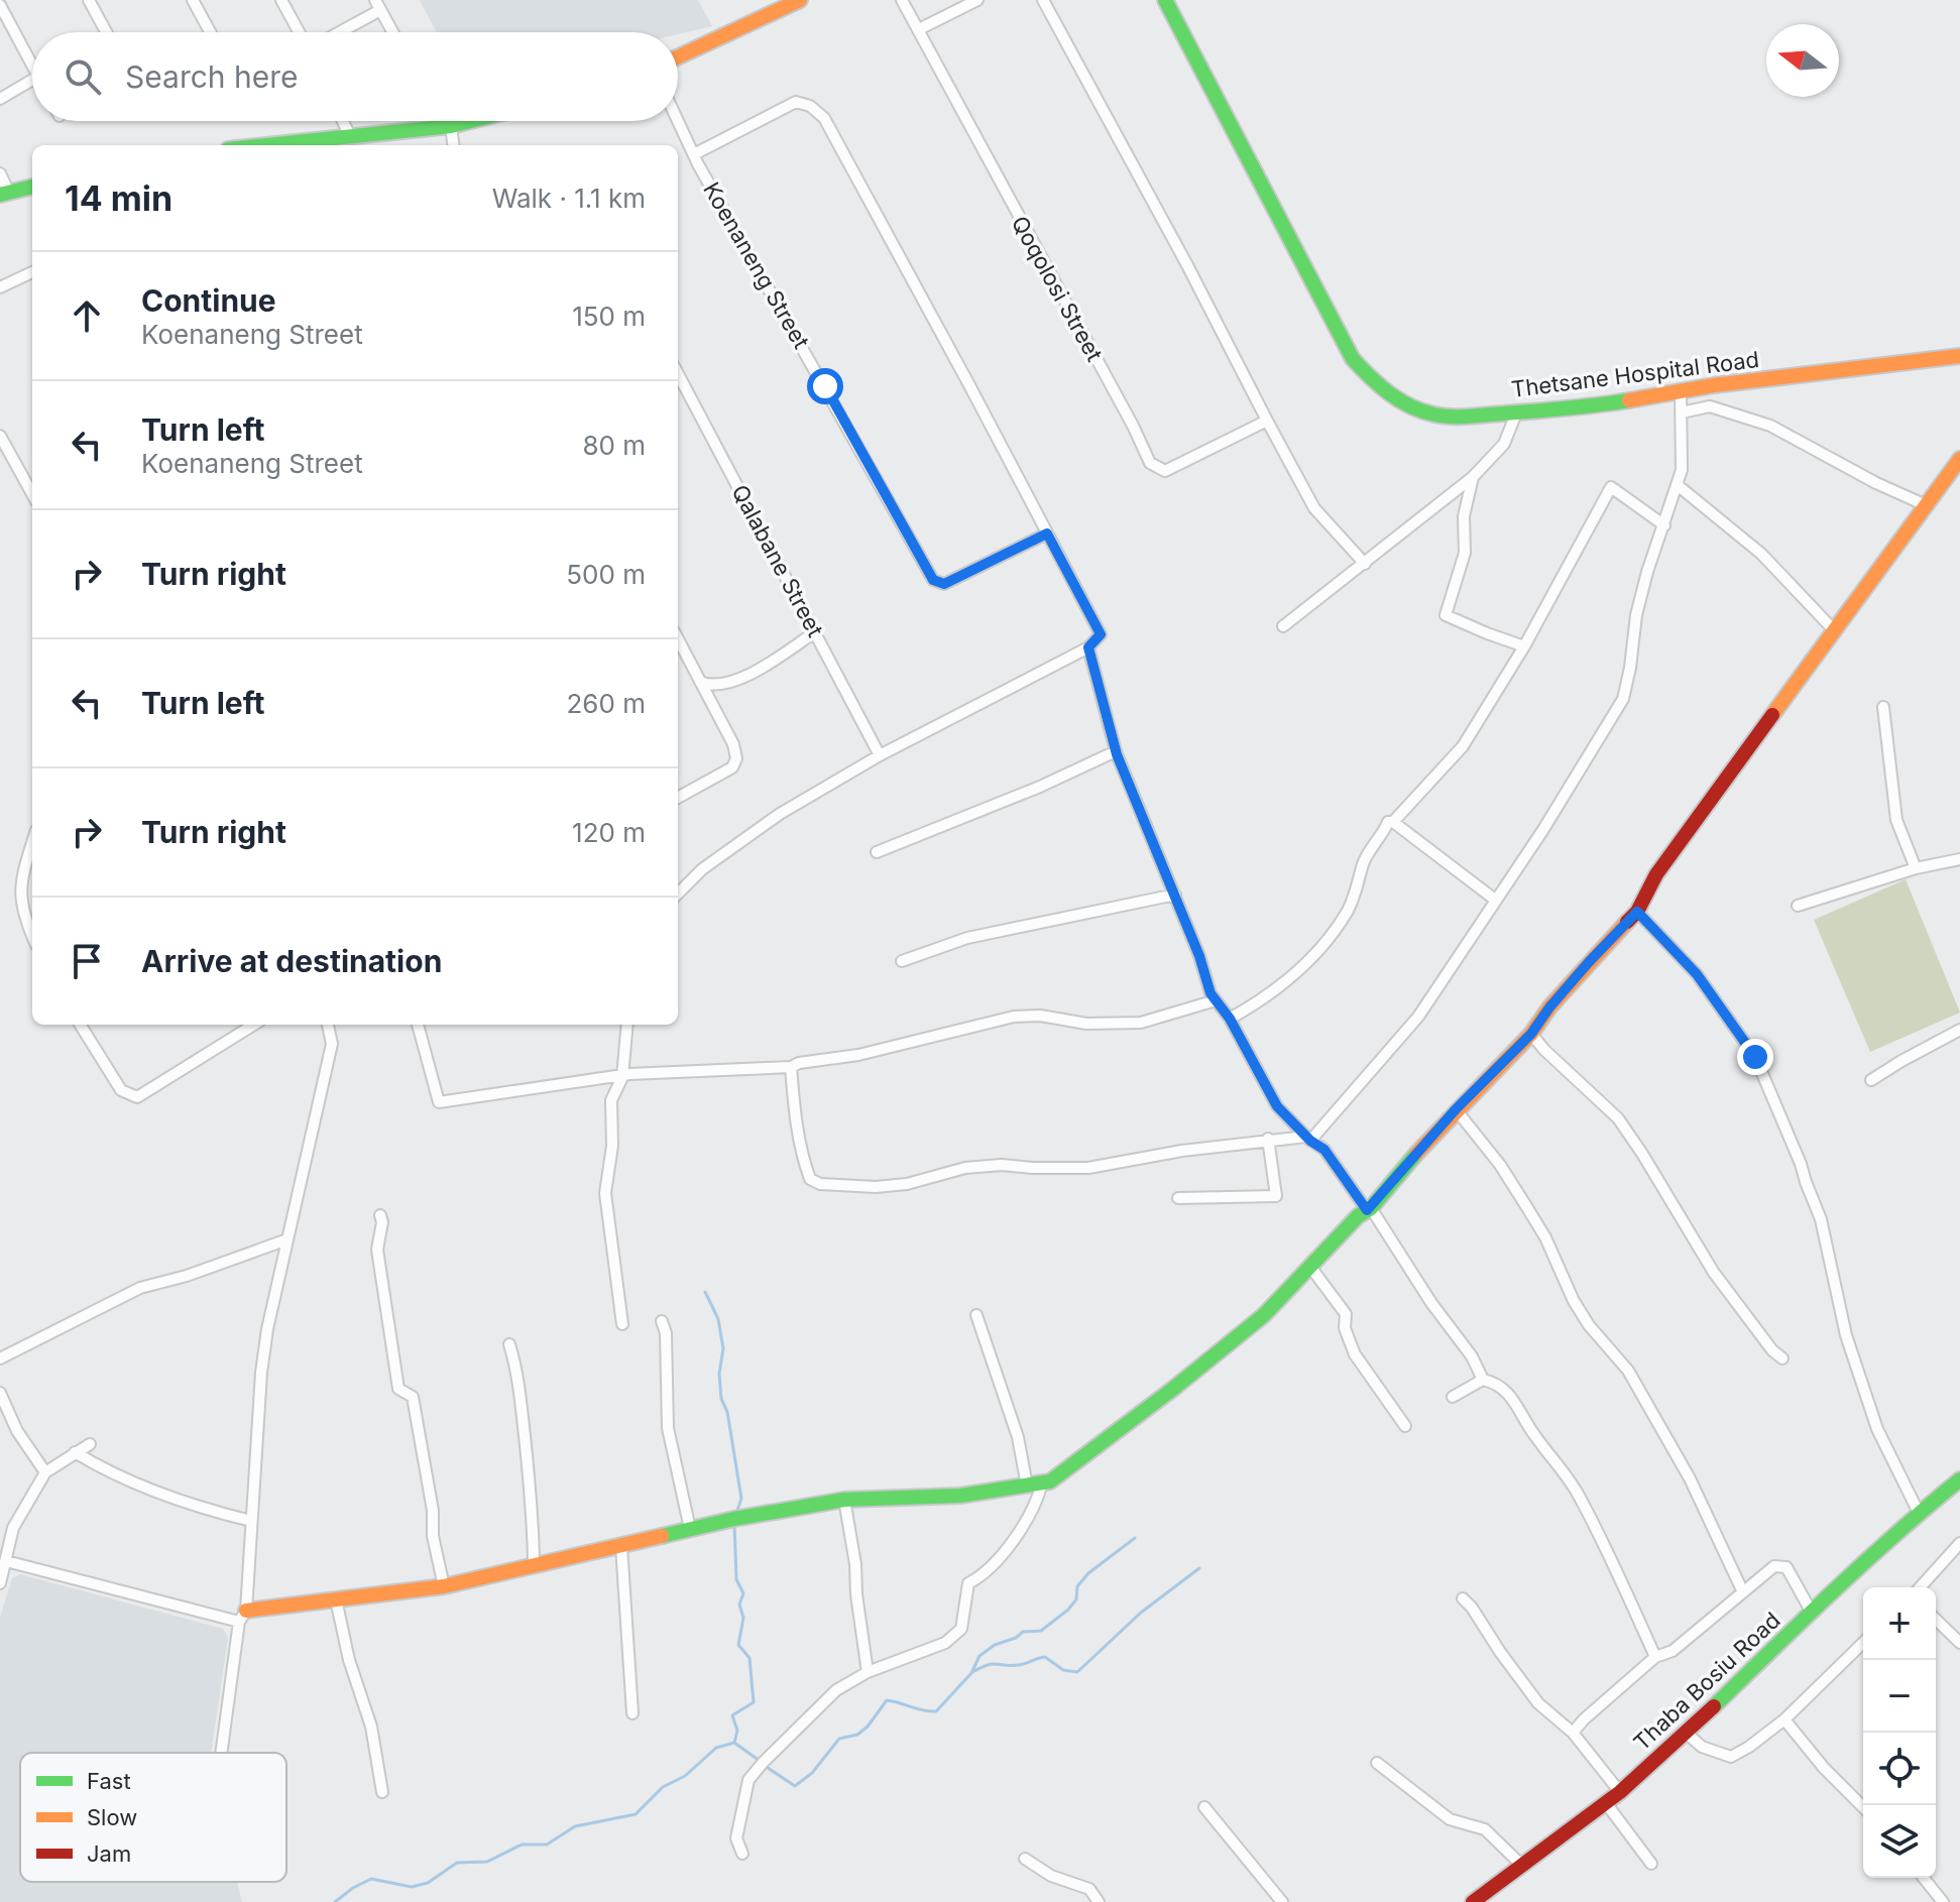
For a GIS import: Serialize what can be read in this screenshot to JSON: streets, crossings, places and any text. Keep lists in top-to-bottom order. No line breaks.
{"streets":{"street":["Koenaneng Street","Qoqolosi Street","Thetsane Hospital Road","Qalabane Street","Thaba Bosiu Road"]},"legend":["Fast","Slow","Jam"],"north":"left","page":{"search":"Search here","heading":["14 min","Walk · 1.1 km"],"list":[["Continue","Koenaneng Street","150 m"],["Turn left","Koenaneng Street","80 m"],["Turn right","500 m"],["Turn left","260 m"],["Turn right","120 m"],"Arrive at destination"],"map_buttons":["+","−"]}}
